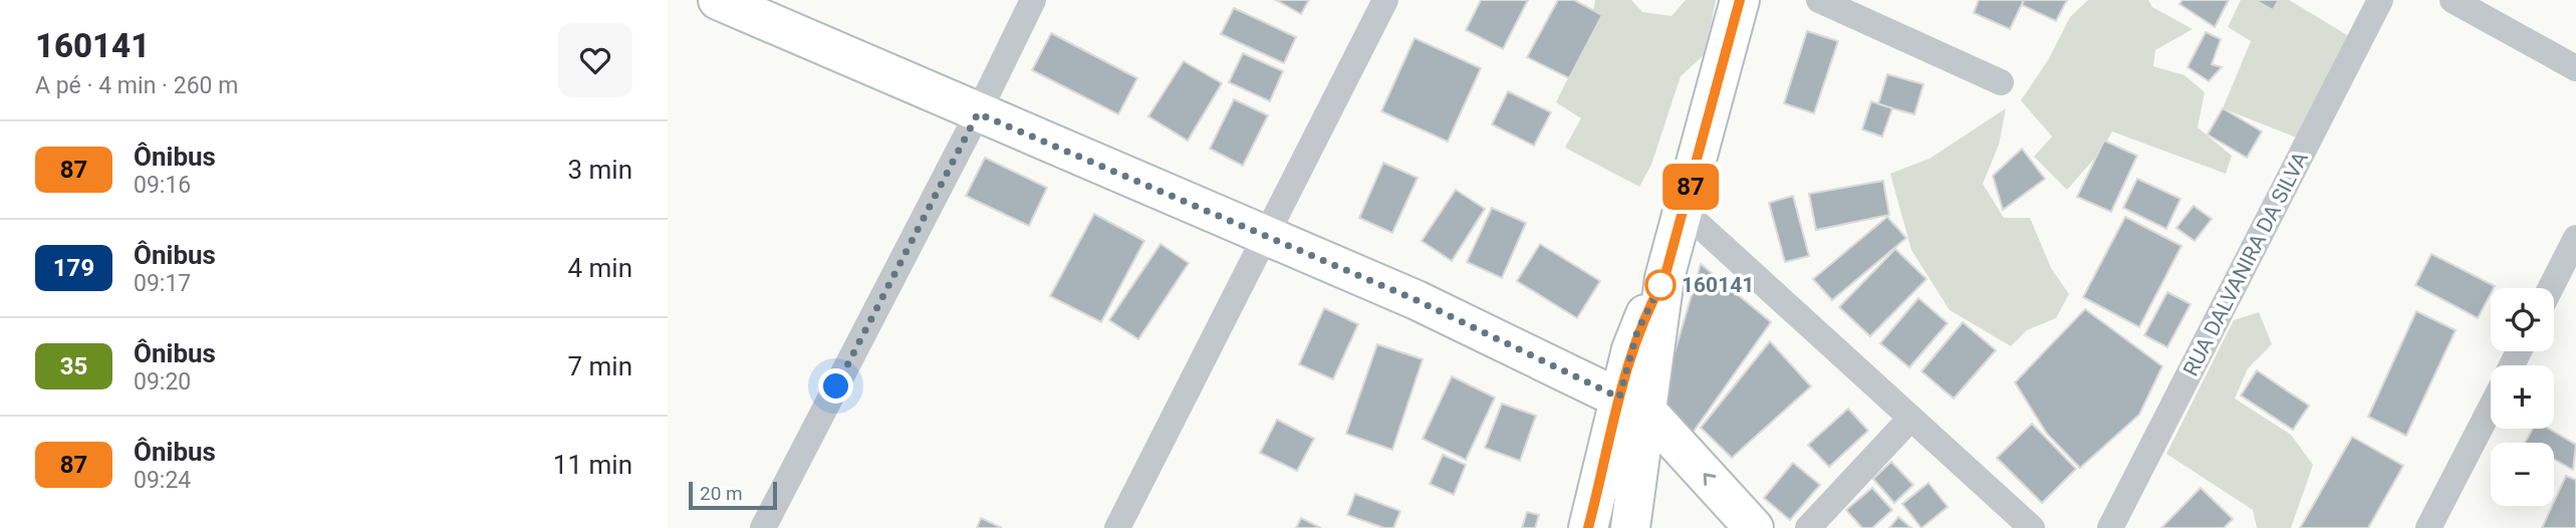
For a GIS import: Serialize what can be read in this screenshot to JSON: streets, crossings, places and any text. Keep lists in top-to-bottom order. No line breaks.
{"streets":{"street":["RUA DALVANIRA DA SILVA"]},"places":["160141"],"lines":["bus line 87"],"scale_bar":"20 m","page":{"heading":["160141","A pé · 4 min · 260 m"],"on_map":"87","list":[{"mark":"87","name":"Ônibus","note":"09:16","value":"3 min"},{"mark":"179","name":"Ônibus","note":"09:17","value":"4 min"},{"mark":"35","name":"Ônibus","note":"09:20","value":"7 min"},{"mark":"87","name":"Ônibus","note":"09:24","value":"11 min"}],"map_buttons":["+","−"],"scale":"20 m"}}
